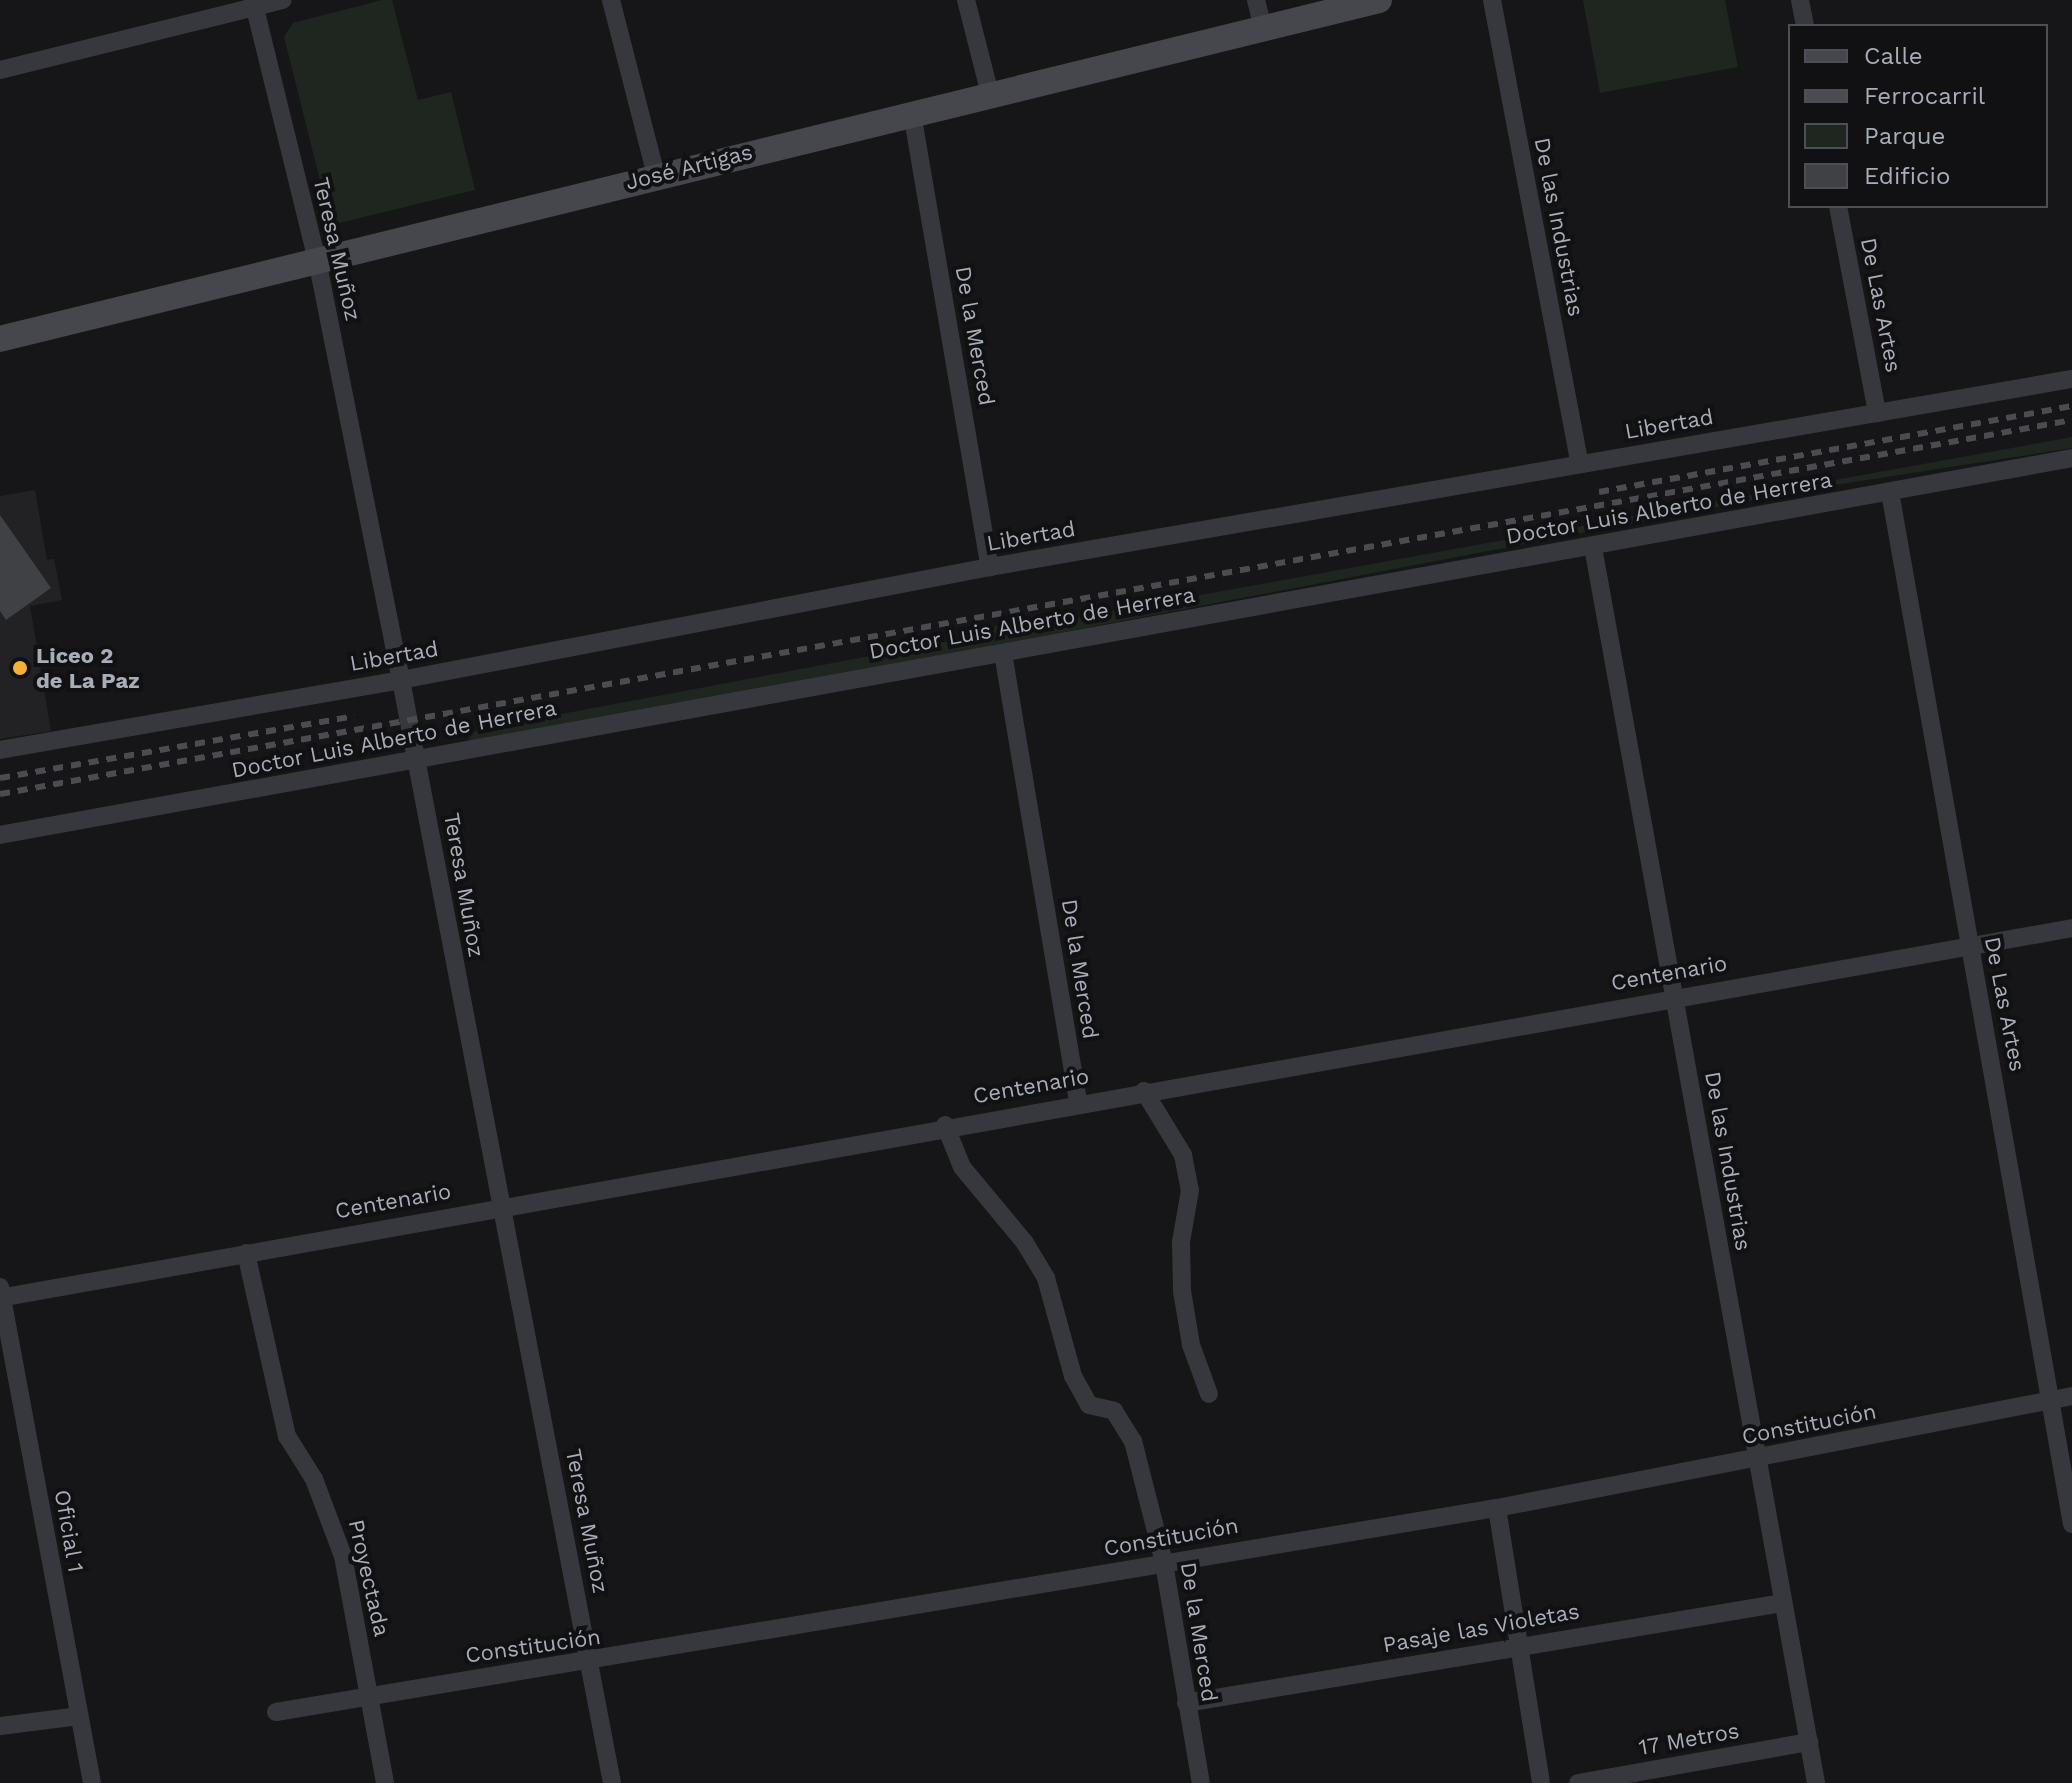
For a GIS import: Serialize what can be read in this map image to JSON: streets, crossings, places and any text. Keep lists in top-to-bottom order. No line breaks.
{"streets":{"street":["José Artigas","De las Industrias","Teresa Muñoz","De Las Artes","De la Merced","Libertad","Doctor Luis Alberto de Herrera","Centenario","Constitución","Oficial 1","Proyectada","Pasaje las Violetas","17 Metros"]},"crossings":[["José Artigas","Teresa Muñoz"],["José Artigas","De la Merced"],["De las Industrias","Libertad"],["De las Industrias","Doctor Luis Alberto de Herrera"],["De las Industrias","Centenario"],["De las Industrias","Constitución"],["De las Industrias","Pasaje las Violetas"],["De las Industrias","17 Metros"],["Teresa Muñoz","Libertad"],["Teresa Muñoz","Doctor Luis Alberto de Herrera"],["Teresa Muñoz","Centenario"],["Teresa Muñoz","Constitución"],["De Las Artes","Libertad"],["De Las Artes","Doctor Luis Alberto de Herrera"],["De Las Artes","Centenario"],["De Las Artes","Constitución"],["De la Merced","Libertad"],["De la Merced","Doctor Luis Alberto de Herrera"],["De la Merced","Centenario"],["De la Merced","Constitución"],["De la Merced","Pasaje las Violetas"],["Centenario","Oficial 1"],["Centenario","Proyectada"],["Constitución","Proyectada"]],"places":["Liceo 2 de La Paz"],"legend":["Calle","Ferrocarril","Parque","Edificio"]}
